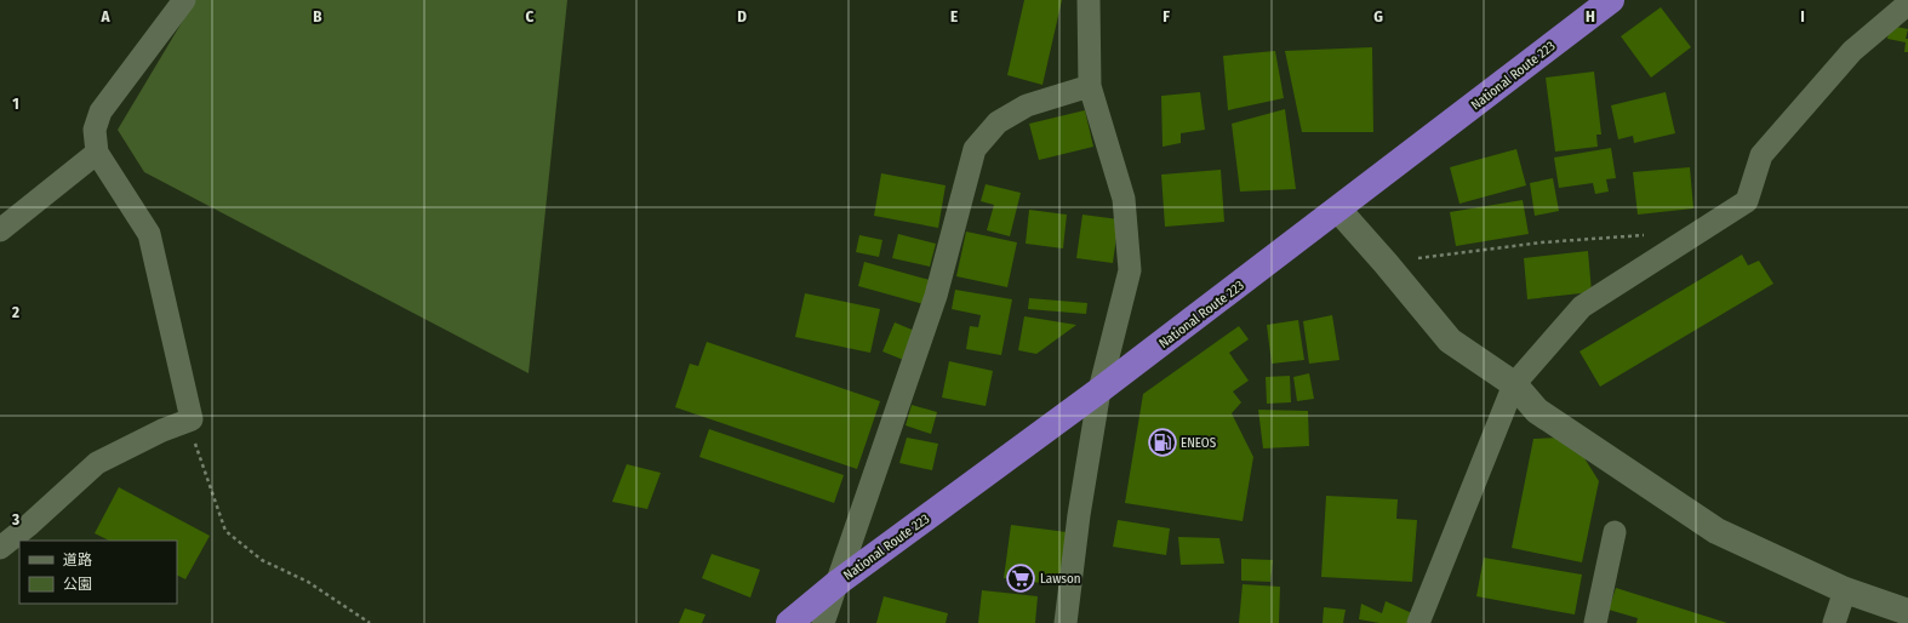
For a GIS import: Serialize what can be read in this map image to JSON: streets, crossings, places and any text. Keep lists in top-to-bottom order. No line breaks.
{"streets":{"highway":["National Route 223"]},"places":{"fuel station":["ENEOS"],"supermarket":["Lawson"]},"legend":["道路","公園"],"grid":{"columns":["A","B","C","D","E","F","G","H","I"],"rows":["1","2","3"]}}
